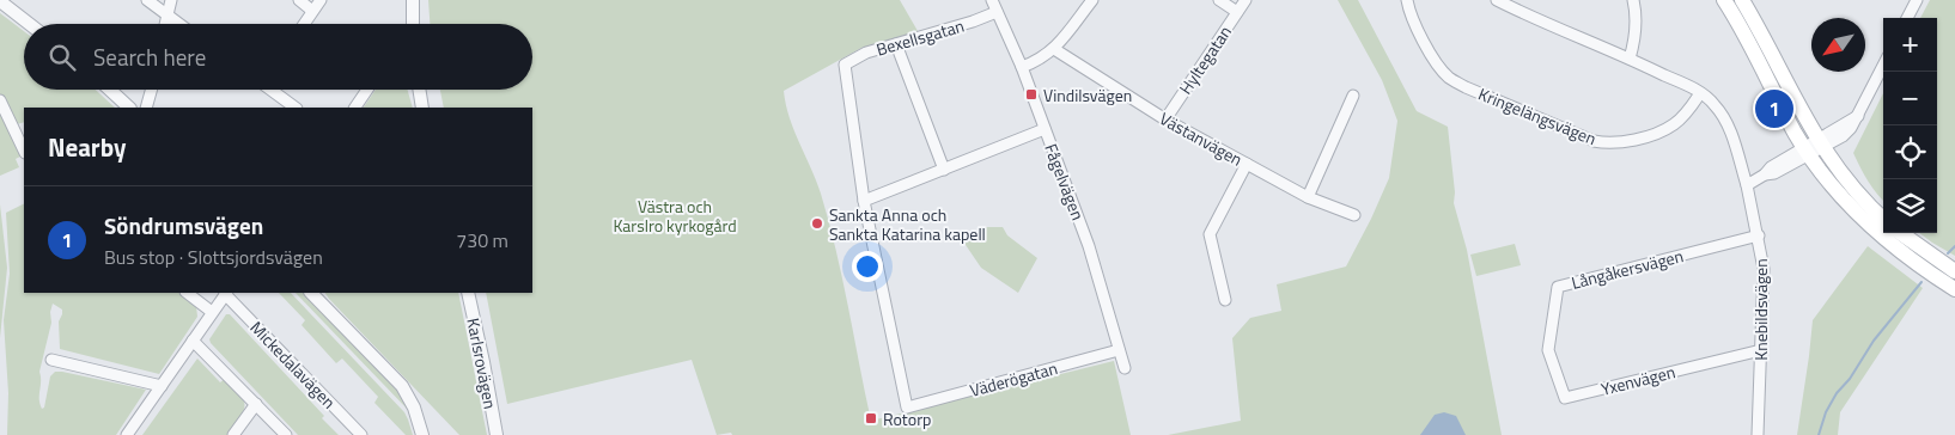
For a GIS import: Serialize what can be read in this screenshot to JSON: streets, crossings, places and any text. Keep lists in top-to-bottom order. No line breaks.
{"streets":{"street":["Bexellsgatan","Hyltegatan","Kringelängsvägen","Västanvägen","Fågelvägen","Långåkersvägen","Knebildsvägen","Karlsrovägen","Mickedalavägen","Väderögatan","Yxenvägen"]},"crossings":[["Bexellsgatan","Fågelvägen"],["Bexellsgatan","Väderögatan"],["Hyltegatan","Västanvägen"],["Kringelängsvägen","Knebildsvägen"],["Fågelvägen","Väderögatan"],["Långåkersvägen","Knebildsvägen"],["Långåkersvägen","Yxenvägen"],["Knebildsvägen","Yxenvägen"]],"parks":["Västra och Karslro kyrkogård"],"places":{"transit":["Vindilsvägen","Rotorp"],"other":["Sankta Anna och Sankta Katarina kapell"]},"north":"bottom left","page":{"map_buttons":["+","−"],"search":"Search here","pins":"1","heading":"Nearby","list":[{"mark":"1","name":"Söndrumsvägen","note":"Bus stop · Slottsjordsvägen","value":"730 m"}]}}
